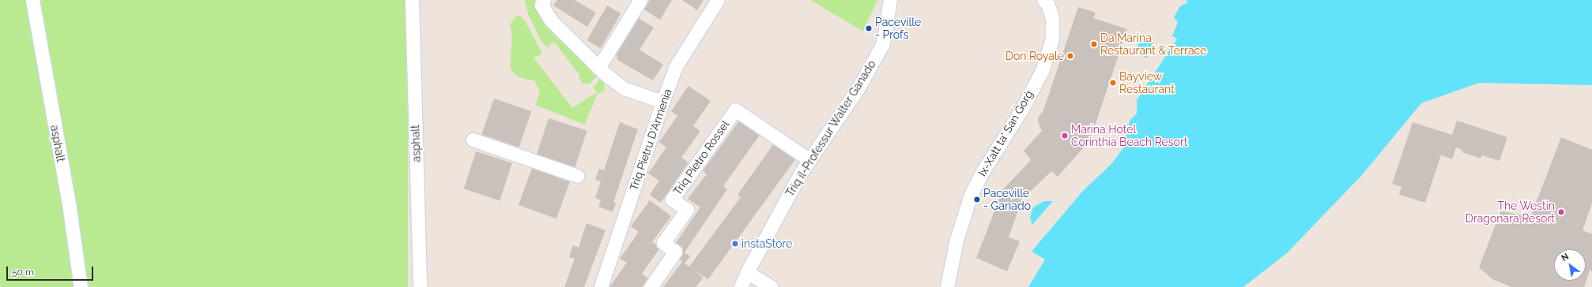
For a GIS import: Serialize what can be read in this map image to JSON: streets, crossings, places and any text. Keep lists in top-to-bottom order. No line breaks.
{"streets":{"street":["Triq il-Professur Walter Ganado","Ix-Xatt ta' San Ġorġ","Triq Pietru D'Armenia","asphalt","Triq Pietro Rossel"]},"crossings":[["Triq il-Professur Walter Ganado","Triq Pietro Rossel"]],"places":["Paceville - Profs","Da Marina Restaurant & Terrace","Don Royale","Bayview Restaurant","Marina Hotel Corinthia Beach Resort","Paceville - Ganado","The Westin Dragonara Resort","instaStore"],"scale_bar":"50 m","north":"top left"}
